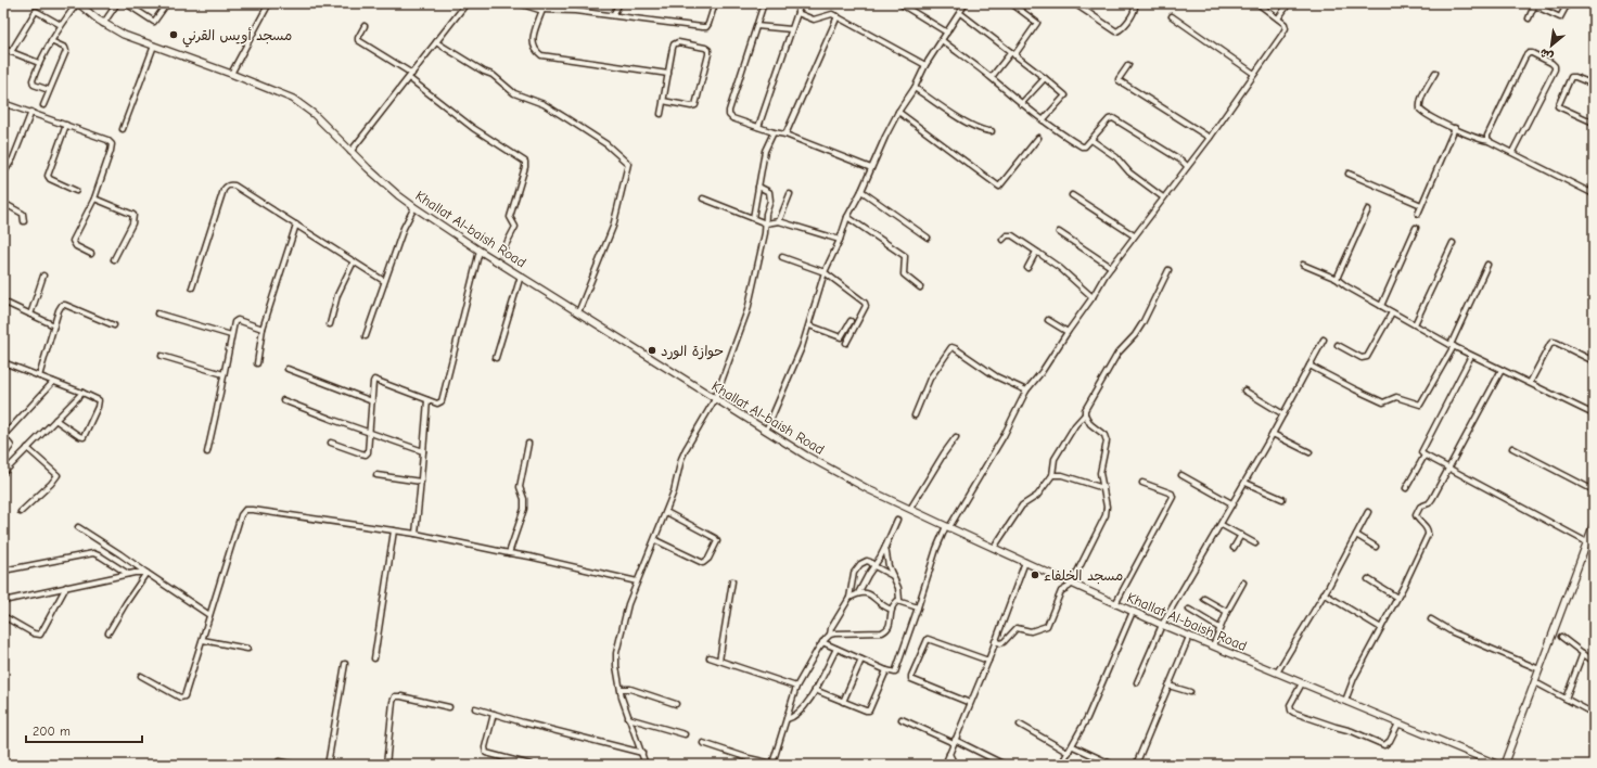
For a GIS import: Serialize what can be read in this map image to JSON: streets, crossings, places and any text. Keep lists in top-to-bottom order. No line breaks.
{"streets":{"street":["Khallat Al-baish Road"]},"places":["مسجد أويس القرني","حوازة الورد","مسجد الخلفاء"],"scale_bar":"200 m","north":"bottom left"}
